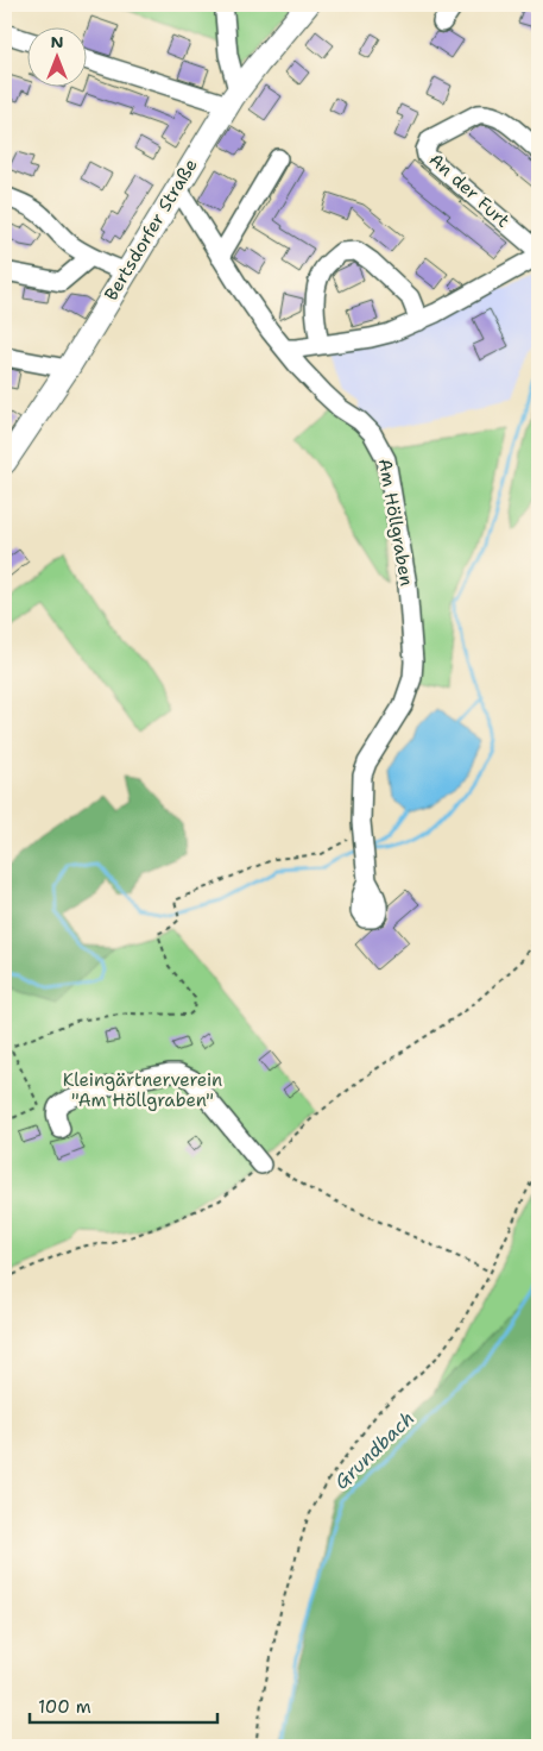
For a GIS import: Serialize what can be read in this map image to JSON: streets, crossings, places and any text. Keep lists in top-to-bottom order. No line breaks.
{"streets":{"main road":["Bertsdorfer Straße"],"street":["An der Furt","Am Höllgraben"]},"crossings":[["An der Furt","Am Höllgraben"],["Bertsdorfer Straße","Am Höllgraben"]],"water":["Grundbach"],"parks":["Kleingärtnerverein \"Am Höllgraben\""],"scale_bar":"100 m","north":"top"}
